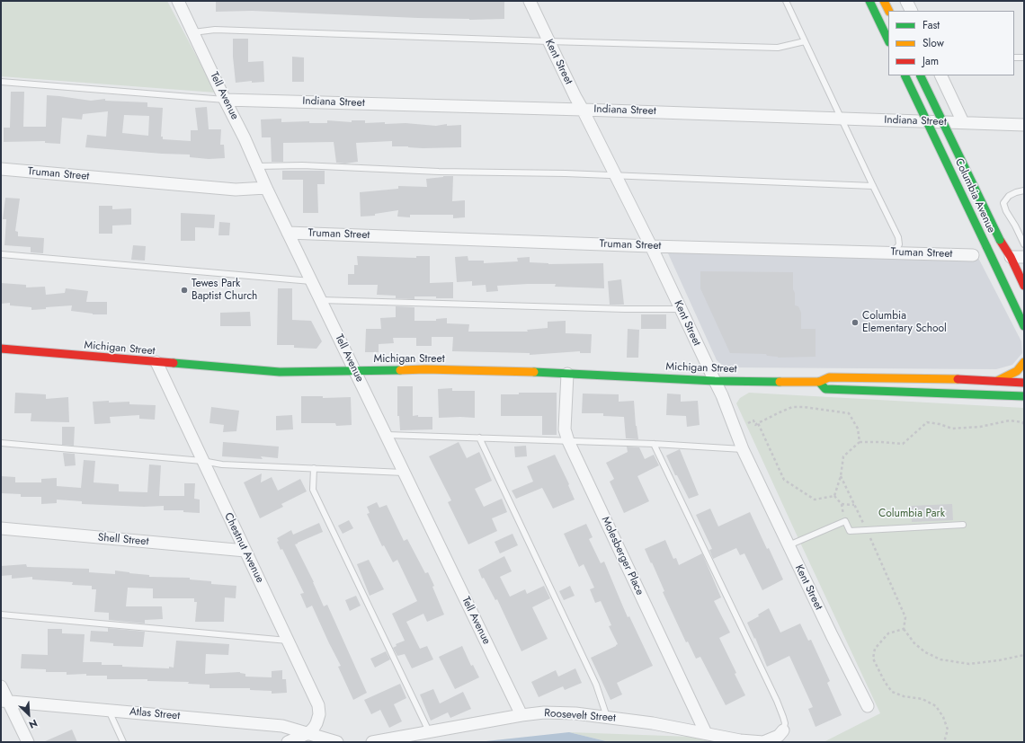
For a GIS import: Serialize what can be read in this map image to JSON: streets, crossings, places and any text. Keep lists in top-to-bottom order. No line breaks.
{"streets":{"main road":["Columbia Avenue","Michigan Street"],"street":["Kent Street","Tell Avenue","Indiana Street","Truman Street","Shell Street","Chestnut Avenue","Molesberger Place","Atlas Street","Roosevelt Street"]},"crossings":[["Kent Street","Indiana Street"],["Kent Street","Truman Street"],["Kent Street","Michigan Street"],["Tell Avenue","Indiana Street"],["Tell Avenue","Truman Street"],["Tell Avenue","Michigan Street"],["Tell Avenue","Roosevelt Street"],["Michigan Street","Chestnut Avenue"],["Michigan Street","Molesberger Place"],["Shell Street","Chestnut Avenue"],["Chestnut Avenue","Atlas Street"],["Molesberger Place","Roosevelt Street"]],"parks":["Columbia Park"],"places":["Tewes Park Baptist Church","Columbia Elementary School"],"legend":["Fast","Slow","Jam"],"north":"bottom right"}
